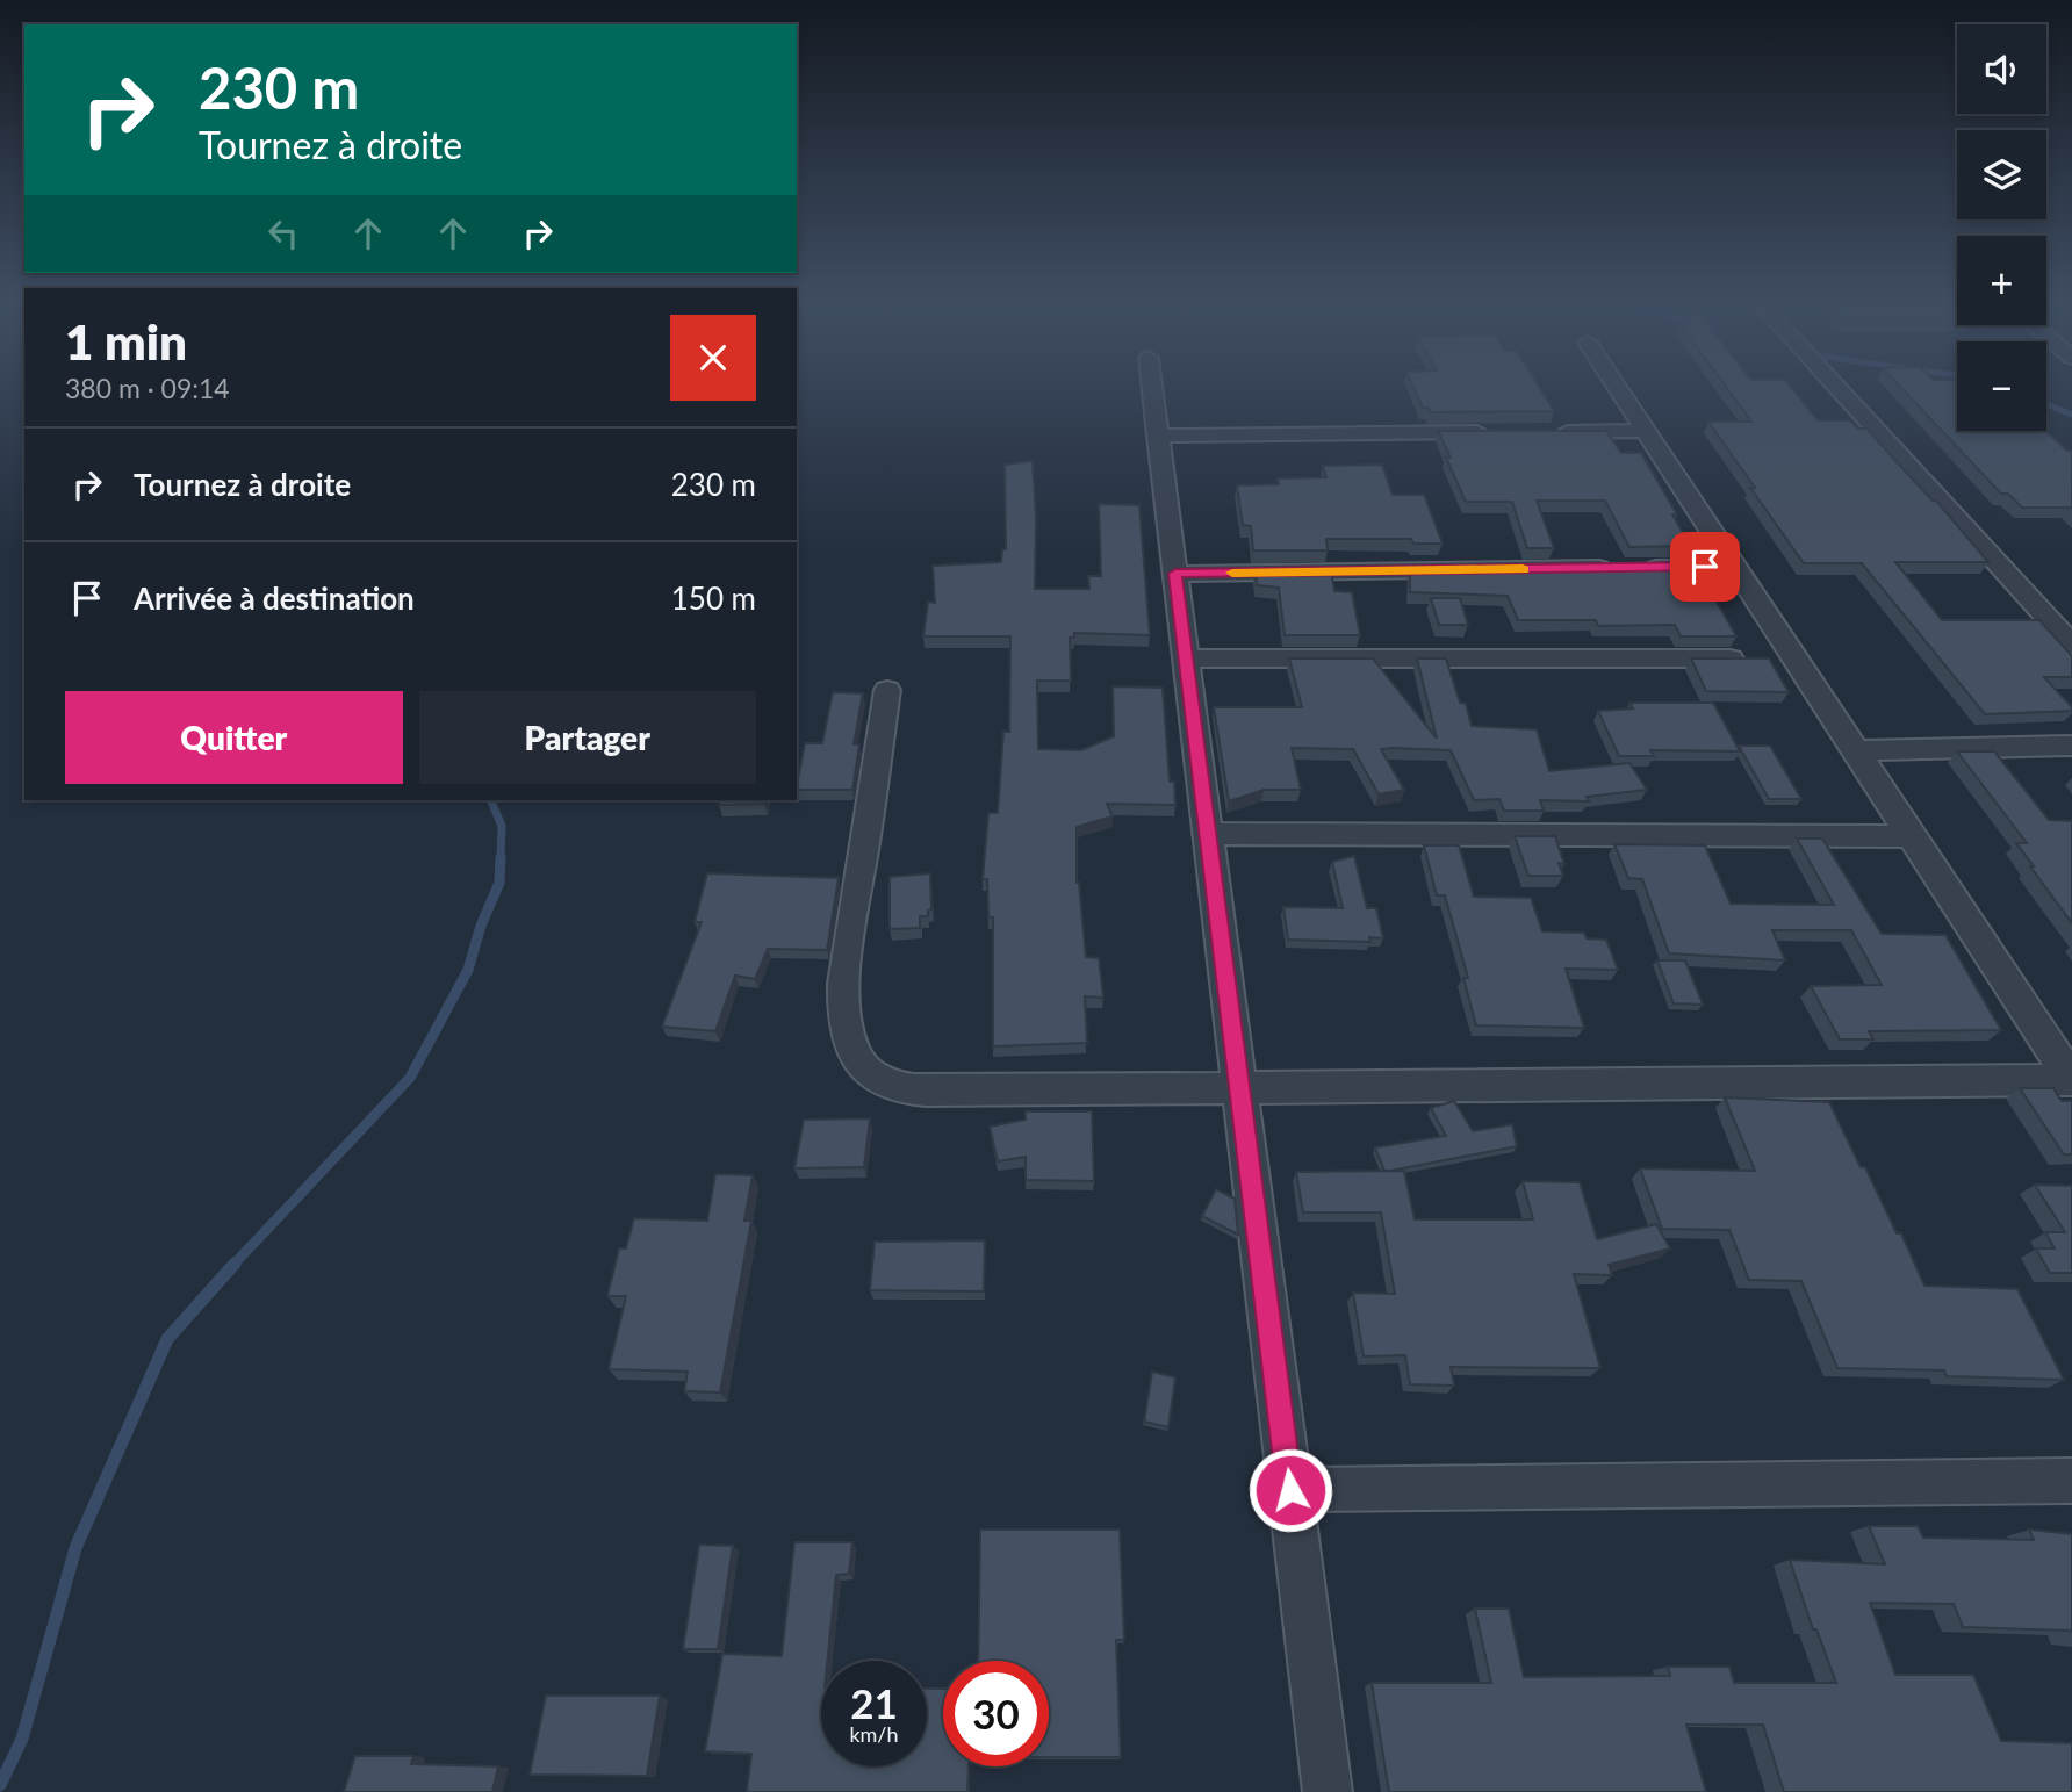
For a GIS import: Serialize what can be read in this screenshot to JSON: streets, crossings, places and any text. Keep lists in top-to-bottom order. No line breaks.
{"page":{"map_buttons":["+","−"],"turn":["230 m","Tournez à droite"],"heading":["1 min","380 m · 09:14"],"list":[{"name":"Tournez à droite","value":"230 m"},{"name":"Arrivée à destination","value":"150 m"}],"buttons":["Quitter","Partager"],"speed":"21 km/h","limit":"30"}}
